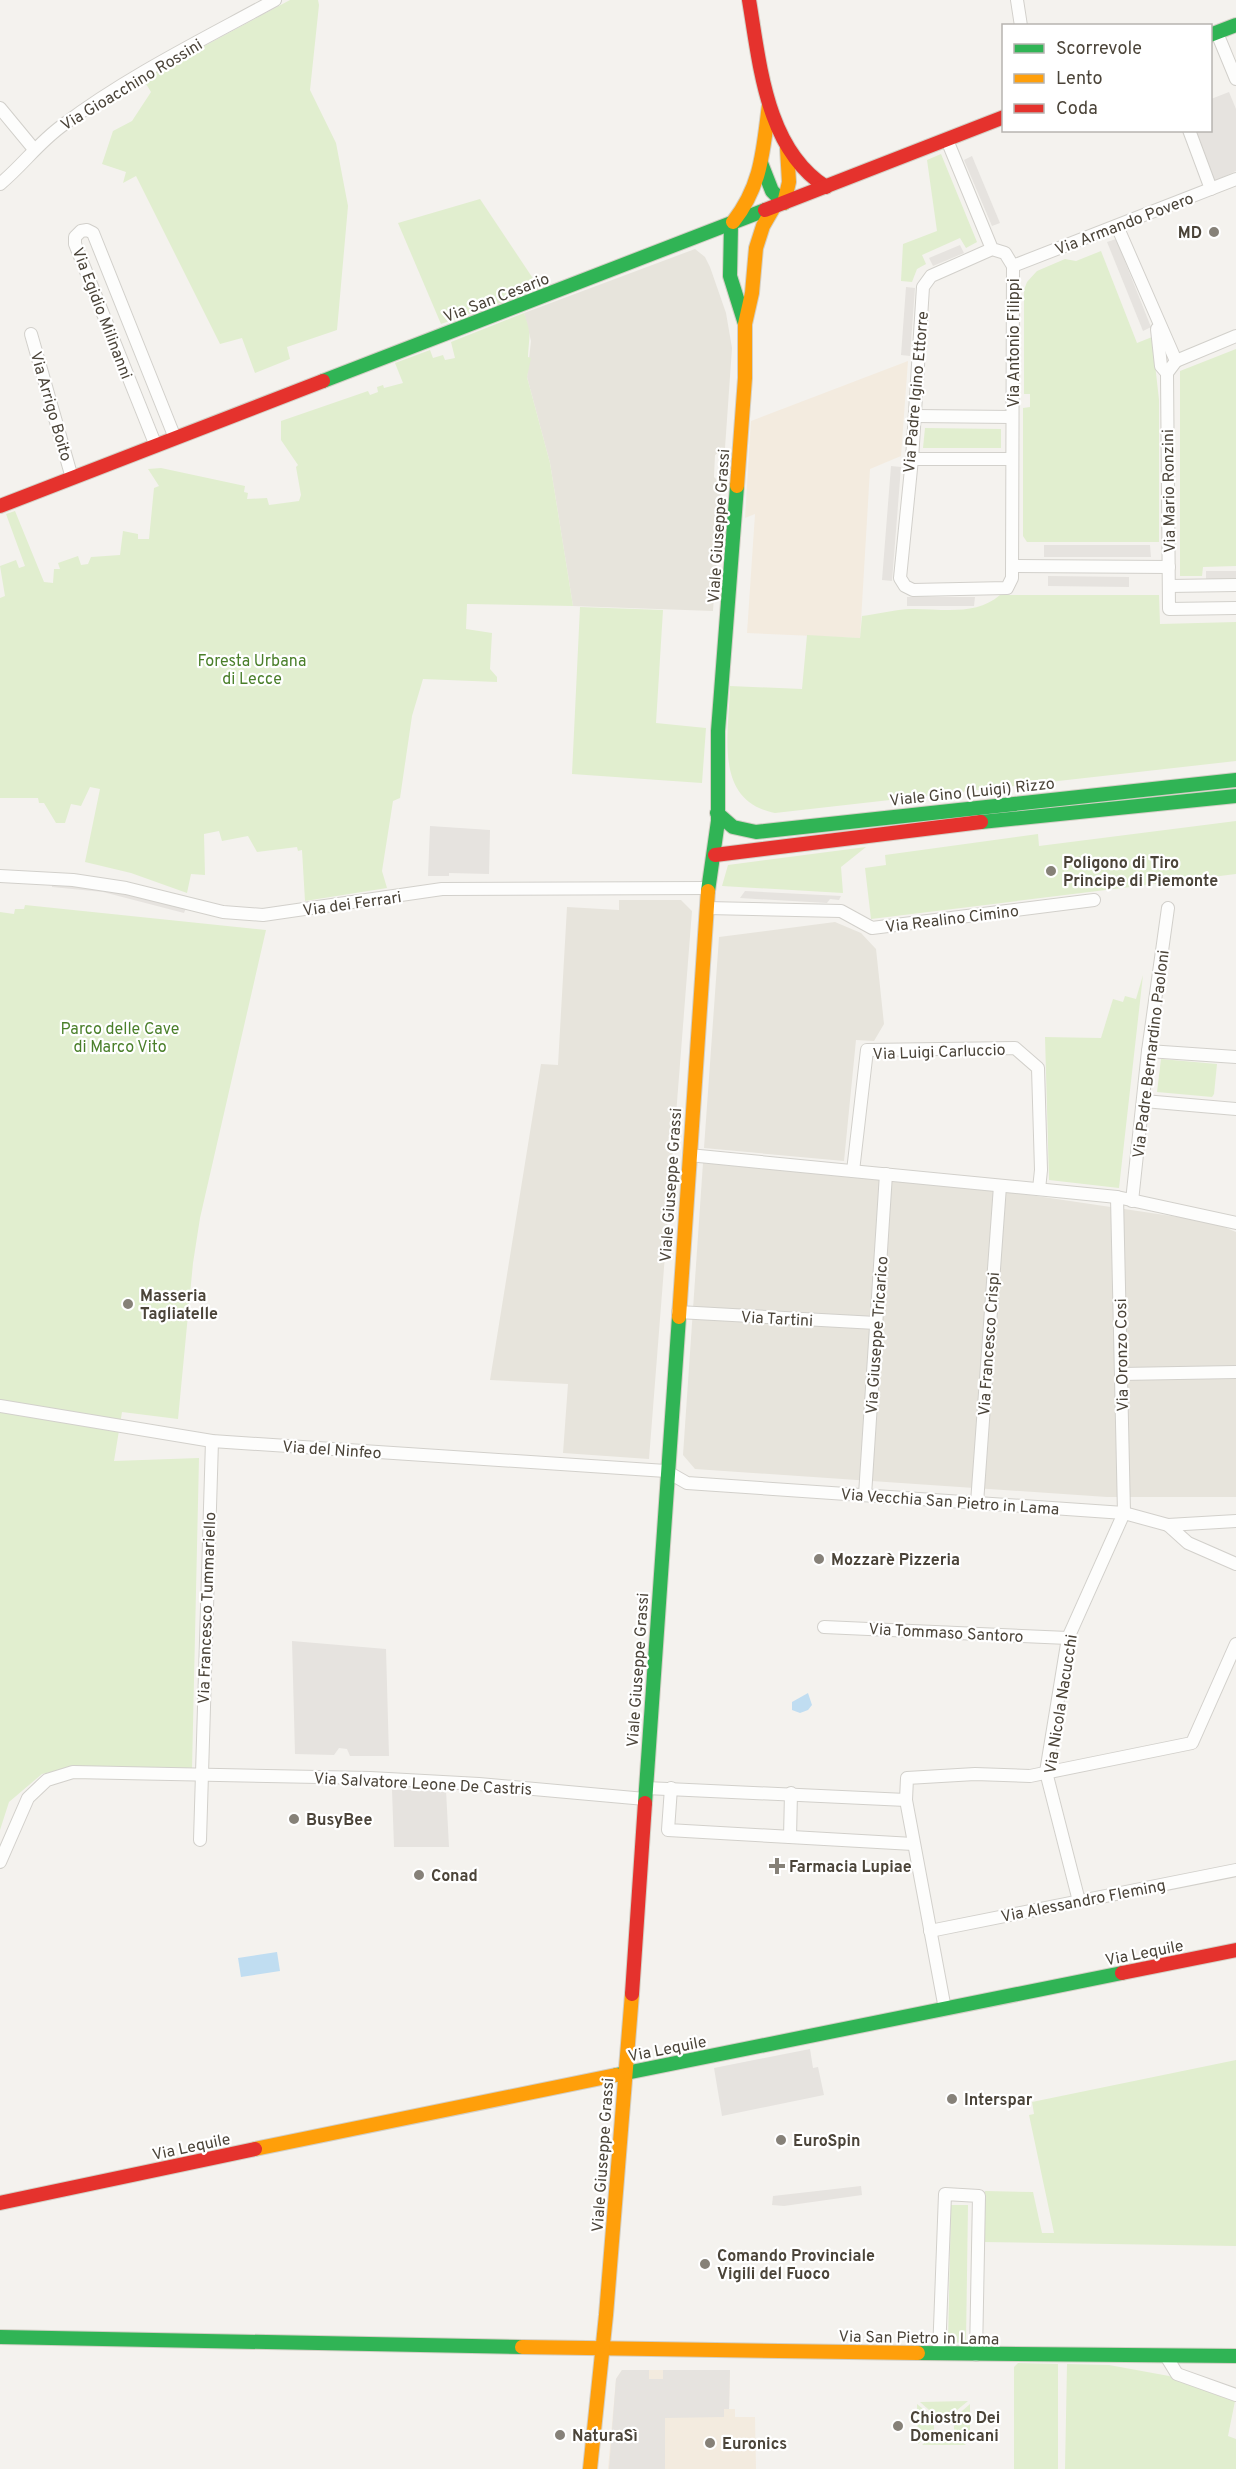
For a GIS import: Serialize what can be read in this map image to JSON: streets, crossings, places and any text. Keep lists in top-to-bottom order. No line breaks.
{"streets":{"main road":["Via San Cesario","Viale Giuseppe Grassi","Viale Gino (Luigi) Rizzo","Via Lequile","Via San Pietro in Lama"],"street":["Via Gioacchino Rossini","Via Armando Povero","Via Egidio Milinanni","Via Antonio Filippi","Via Padre Igino Ettorre","Via Arrigo Boito","Via Mario Ronzini","Via dei Ferrari","Via Realino Cimino","Via Luigi Carluccio","Via Padre Bernardino Paoloni","Via Tartini","Via Giuseppe Tricarico","Via Francesco Crispi","Via Oronzo Cosi","Via del Ninfeo","Via Vecchia San Pietro in Lama","Via Francesco Tummariello","Via Tommaso Santoro","Via Nicola Nacucchi","Via Salvatore Leone De Castris","Via Alessandro Fleming"]},"crossings":[["Via Armando Povero","Via Antonio Filippi"],["Via Armando Povero","Via Mario Ronzini"],["Via San Cesario","Via Egidio Milinanni"],["Via San Cesario","Via Antonio Filippi"],["Via San Cesario","Via Arrigo Boito"],["Via San Cesario","Viale Giuseppe Grassi"],["Via Antonio Filippi","Via Padre Igino Ettorre"],["Viale Giuseppe Grassi","Viale Gino (Luigi) Rizzo"],["Viale Giuseppe Grassi","Via dei Ferrari"],["Viale Giuseppe Grassi","Via Realino Cimino"],["Viale Giuseppe Grassi","Via Tartini"],["Viale Giuseppe Grassi","Via del Ninfeo"],["Viale Giuseppe Grassi","Via Vecchia San Pietro in Lama"],["Viale Giuseppe Grassi","Via Salvatore Leone De Castris"],["Viale Giuseppe Grassi","Via Lequile"],["Viale Giuseppe Grassi","Via San Pietro in Lama"],["Via Tartini","Via Giuseppe Tricarico"],["Via Giuseppe Tricarico","Via Vecchia San Pietro in Lama"],["Via Francesco Crispi","Via Vecchia San Pietro in Lama"],["Via Oronzo Cosi","Via Vecchia San Pietro in Lama"],["Via Oronzo Cosi","Via Nicola Nacucchi"],["Via del Ninfeo","Via Vecchia San Pietro in Lama"],["Via del Ninfeo","Via Francesco Tummariello"],["Via Vecchia San Pietro in Lama","Via Nicola Nacucchi"],["Via Francesco Tummariello","Via Salvatore Leone De Castris"],["Via Tommaso Santoro","Via Nicola Nacucchi"],["Via Nicola Nacucchi","Via Alessandro Fleming"]],"parks":["Foresta Urbana di Lecce","Parco delle Cave di Marco Vito"],"places":{"other":["MD","Poligono di Tiro Principe di Piemonte","Masseria Tagliatelle","Mozzarè Pizzeria","BusyBee","Conad","Interspar","EuroSpin","Comando Provinciale Vigili del Fuoco","Chiostro Dei Domenicani","NaturaSì","Euronics"],"health":["Farmacia Lupiae"]},"legend":["Scorrevole","Lento","Coda"]}
